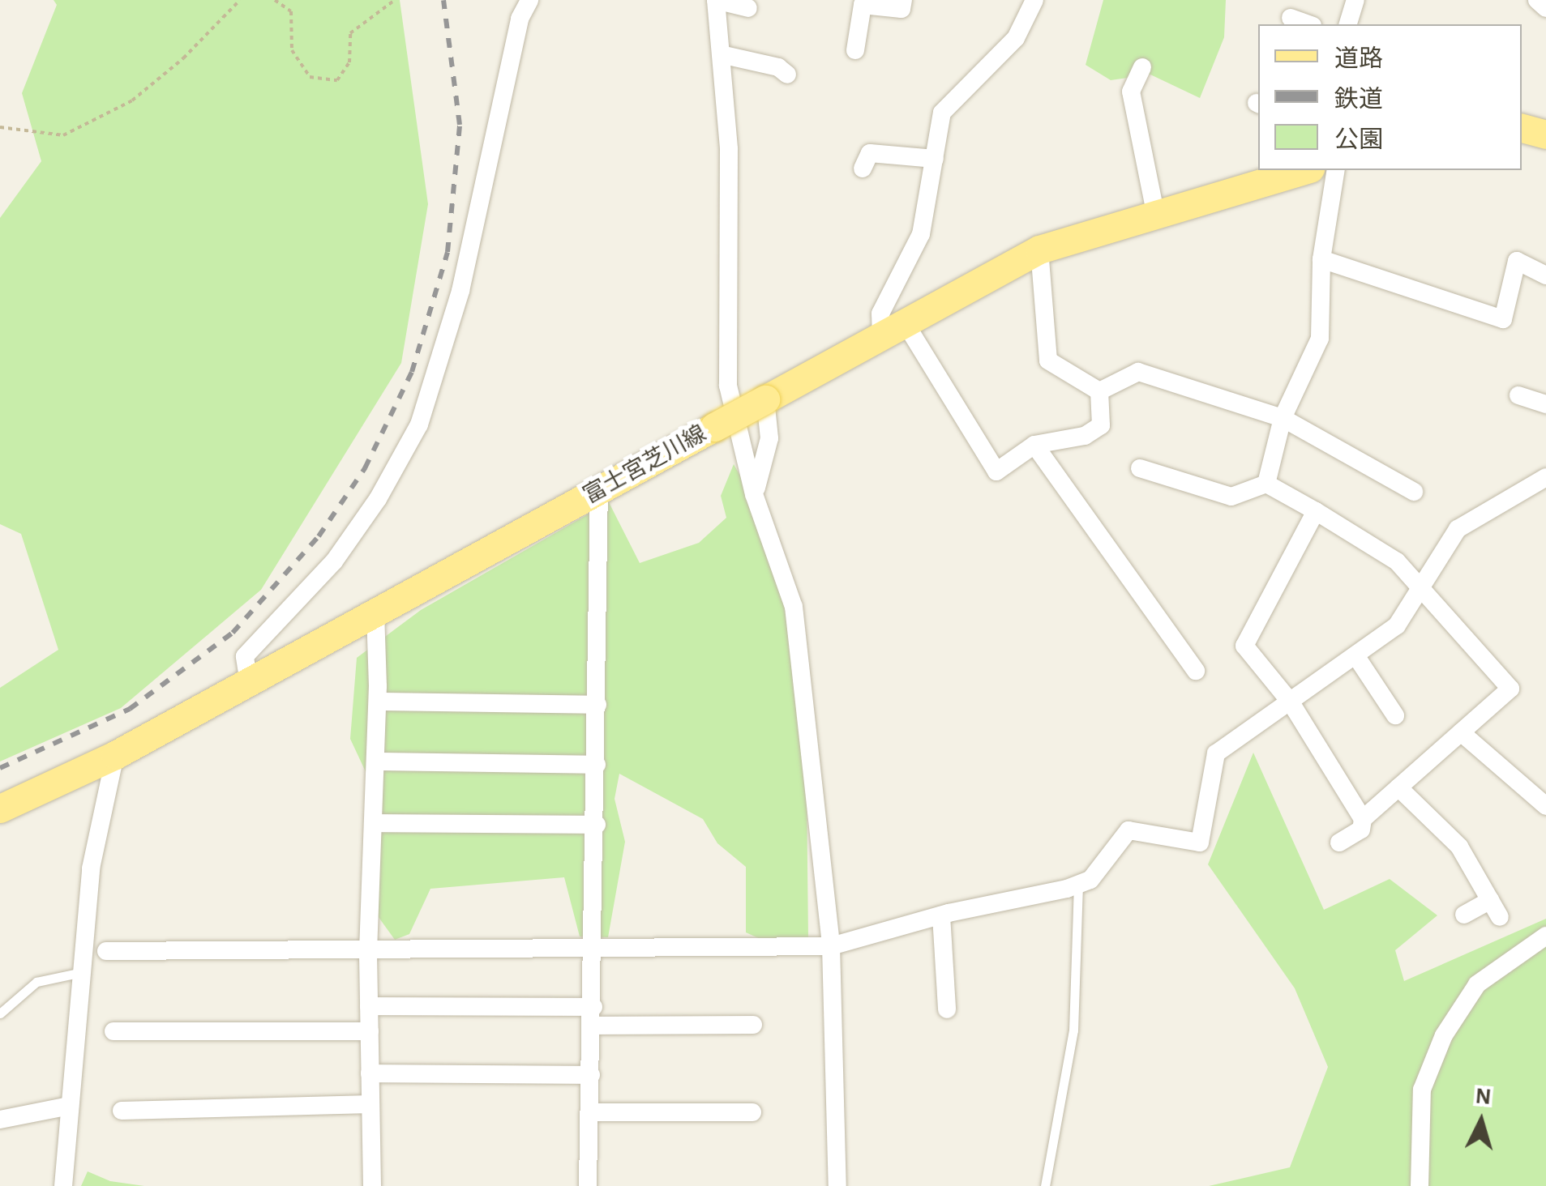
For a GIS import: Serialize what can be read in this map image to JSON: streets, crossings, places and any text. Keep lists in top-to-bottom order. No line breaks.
{"streets":{"main road":["富士宮芝川線"]},"legend":["道路","鉄道","公園"],"north":"top"}
